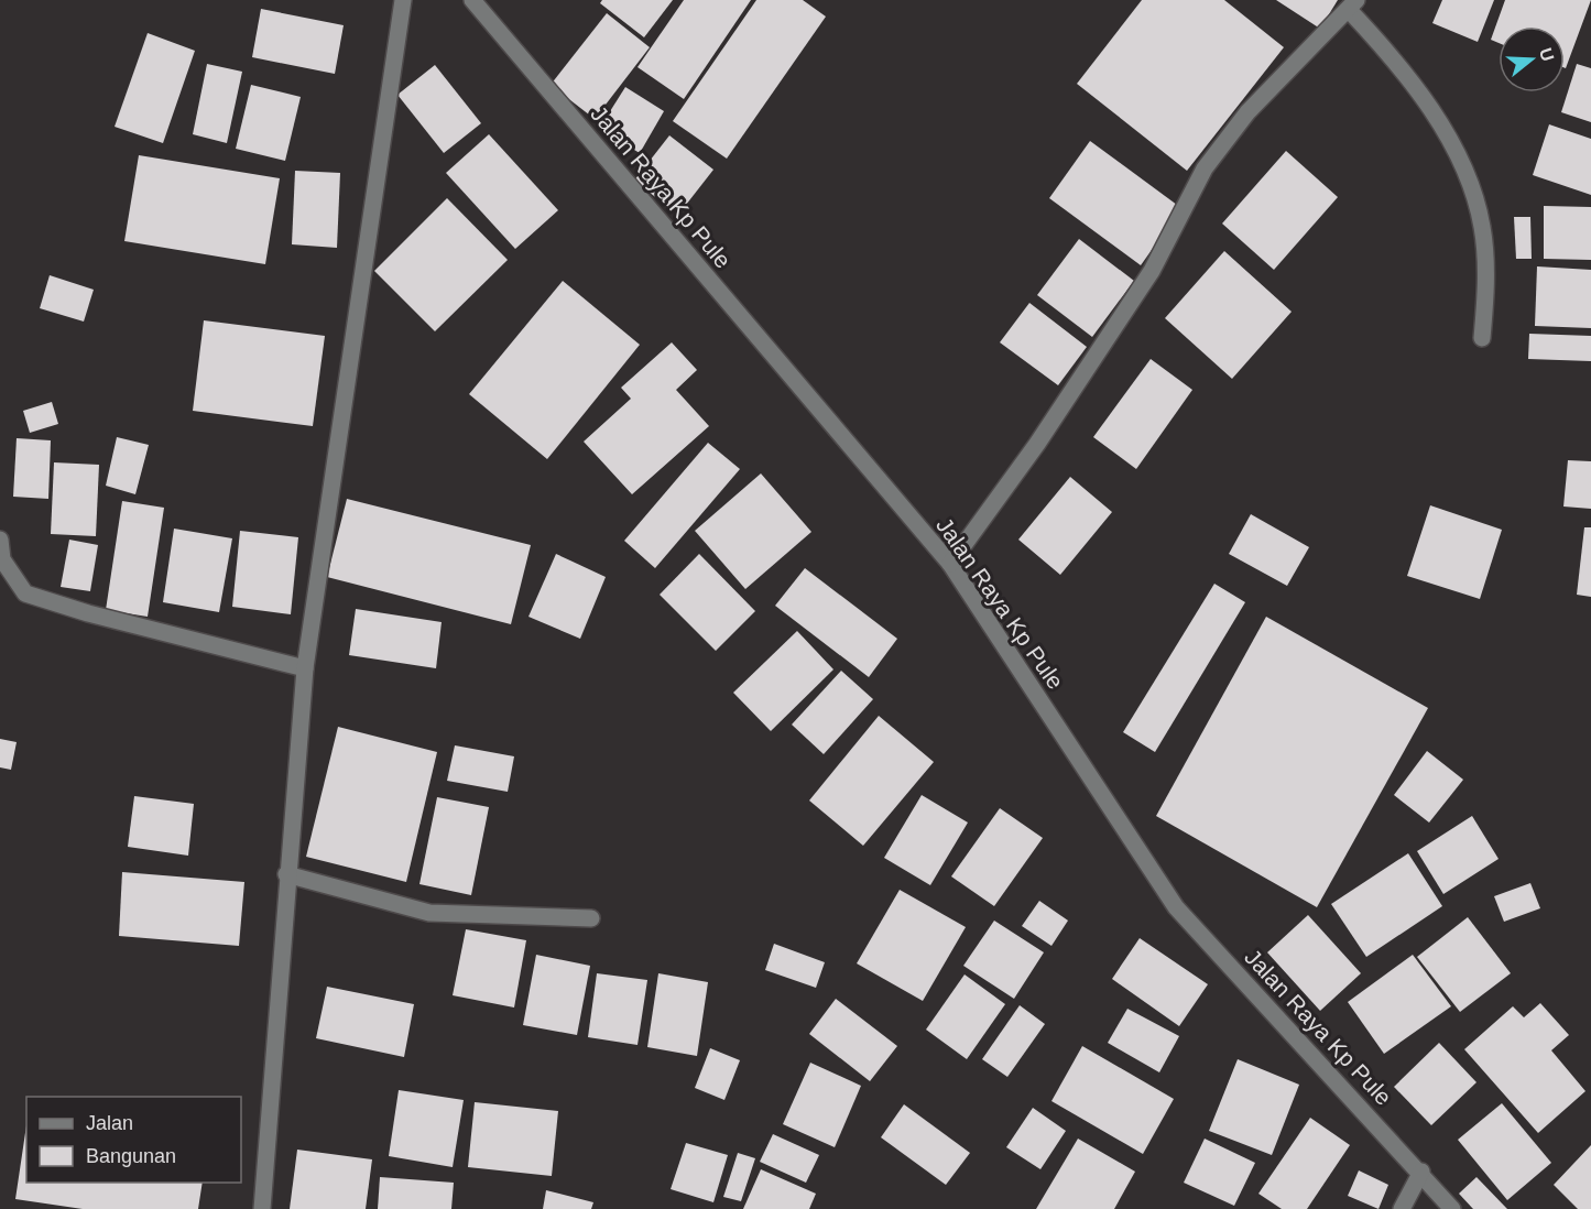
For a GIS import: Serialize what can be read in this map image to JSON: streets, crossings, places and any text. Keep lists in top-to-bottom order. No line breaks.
{"streets":{"street":["Jalan Raya Kp Pule"]},"legend":["Jalan","Bangunan"],"north":"right"}
